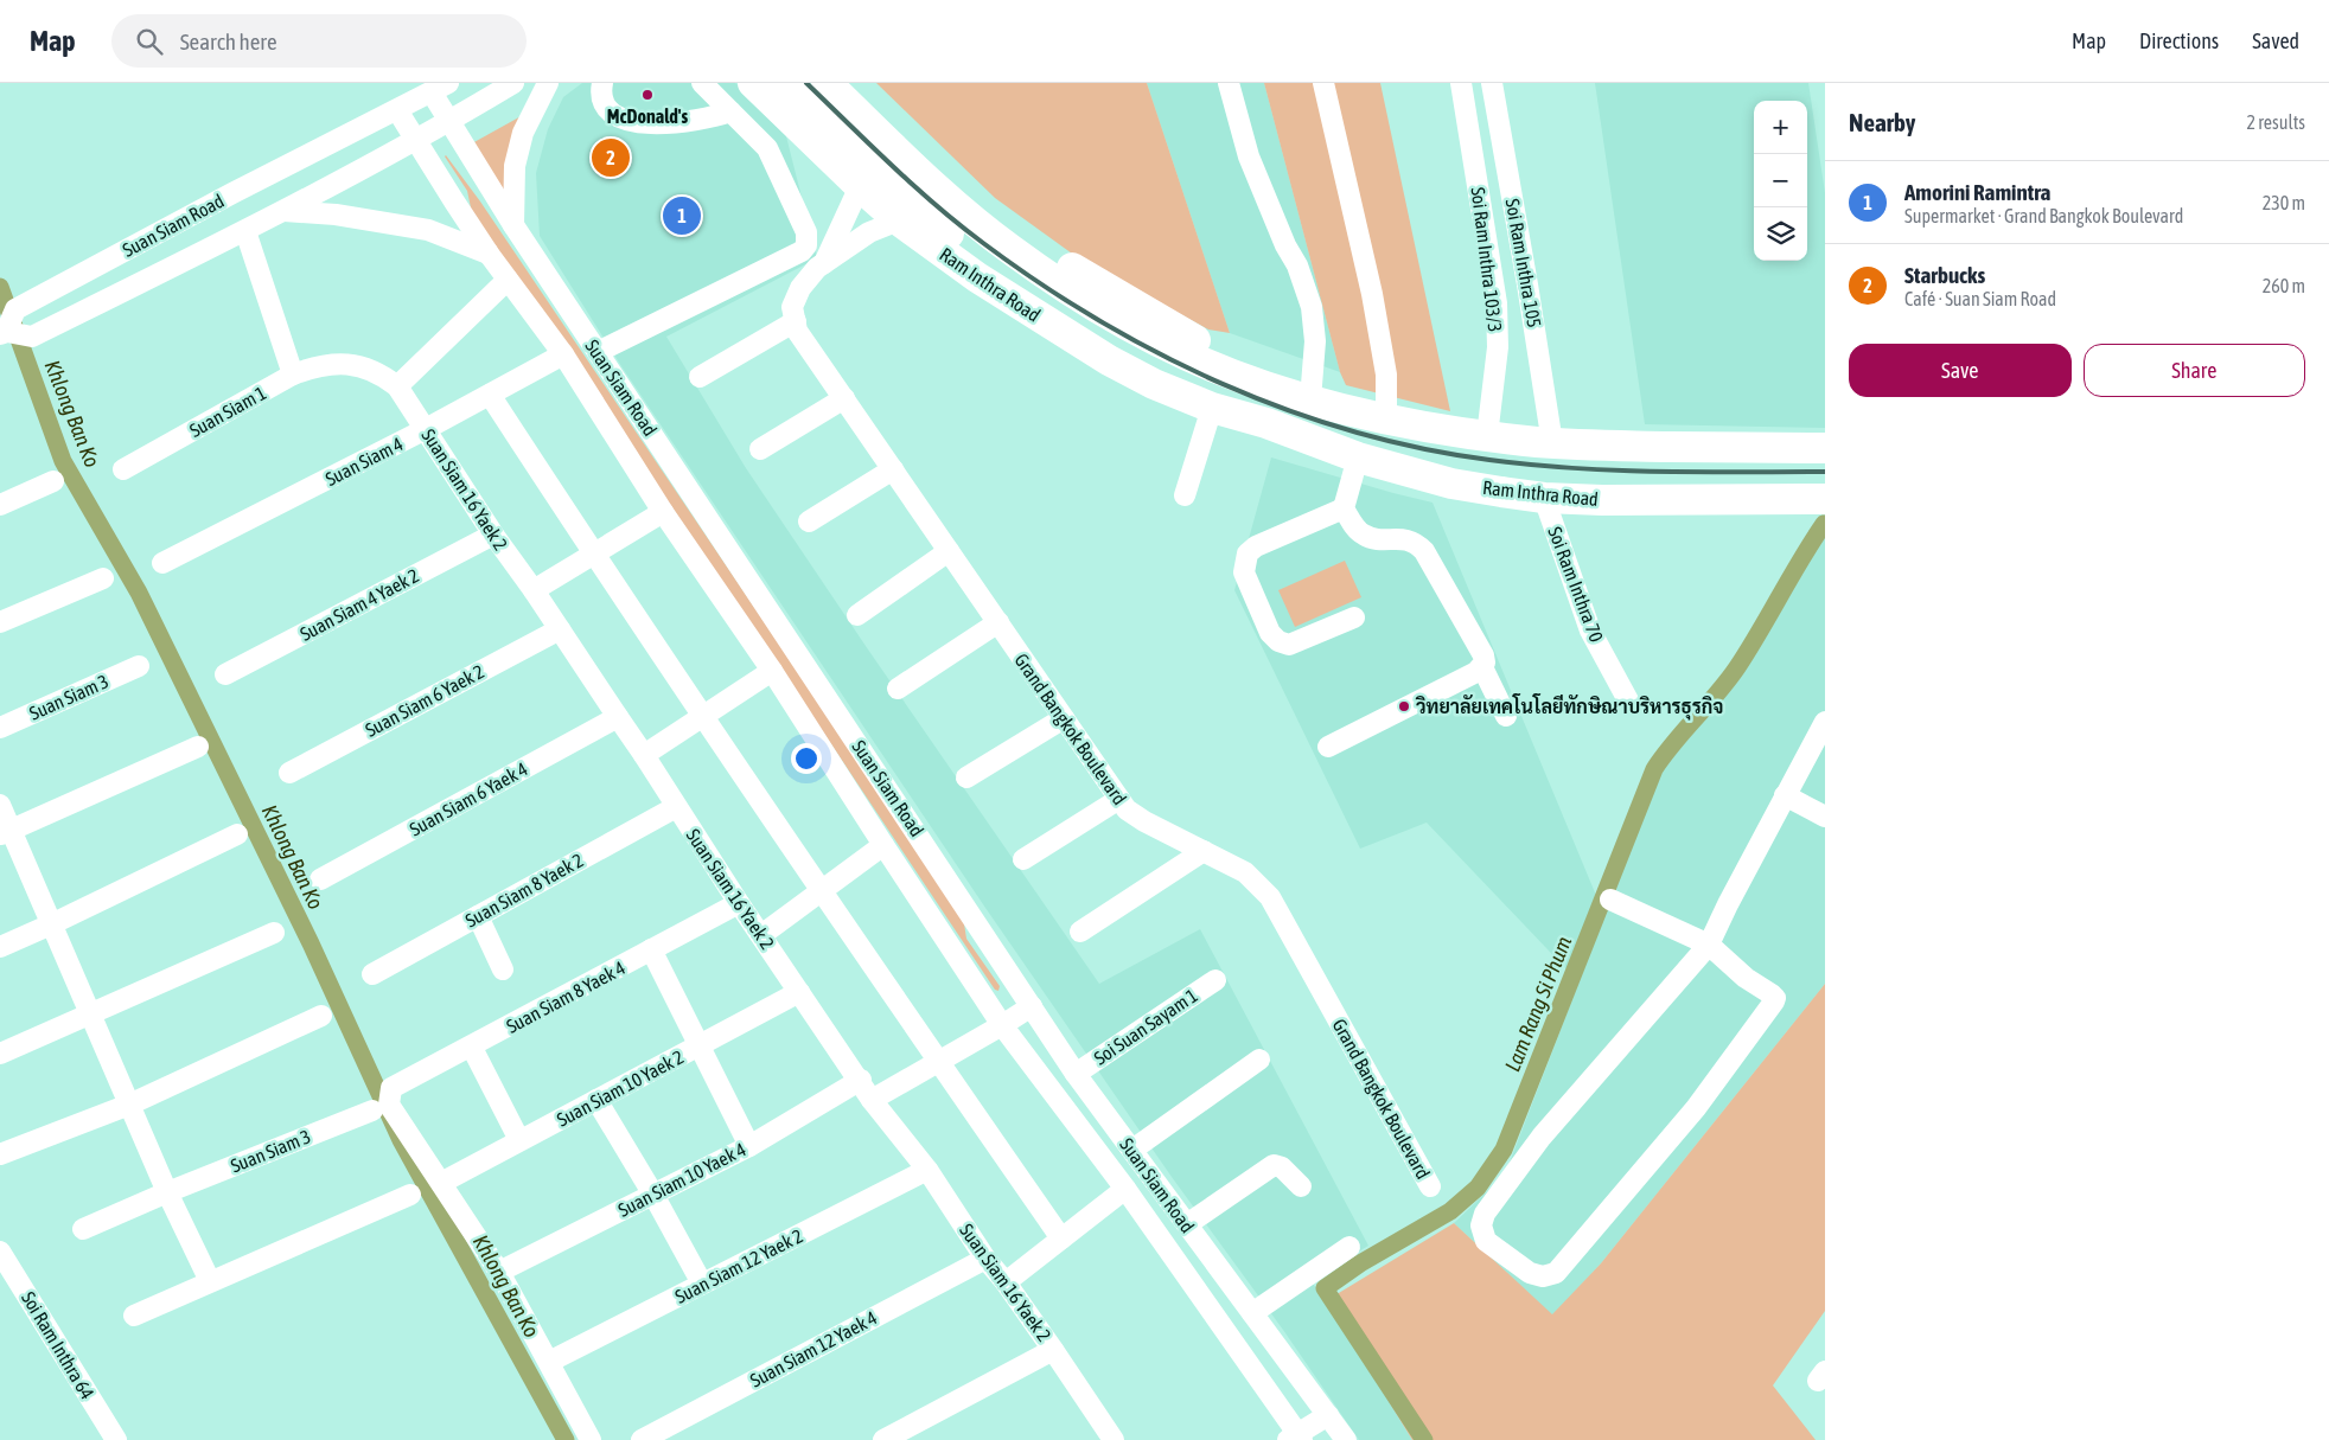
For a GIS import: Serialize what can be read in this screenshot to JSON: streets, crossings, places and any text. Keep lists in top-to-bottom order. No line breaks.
{"streets":{"highway":["Ram Inthra Road"],"street":["Suan Siam Road","Soi Ram Inthra 103/3","Soi Ram Inthra 105","Suan Siam 1","Suan Siam 4","Suan Siam 16 Yaek 2","Soi Ram Inthra 70","Suan Siam 4 Yaek 2","Suan Siam 3","Suan Siam 6 Yaek 2","Grand Bangkok Boulevard","Suan Siam 6 Yaek 4","Suan Siam 8 Yaek 2","Suan Siam 8 Yaek 4","Soi Suan Sayam 1","Suan Siam 10 Yaek 2","Suan Siam 10 Yaek 4","Suan Siam 12 Yaek 2","Soi Ram Inthra 64","Suan Siam 12 Yaek 4"]},"crossings":[["Suan Siam Road","Suan Siam 4"],["Suan Siam Road","Soi Suan Sayam 1"],["Soi Ram Inthra 103/3","Ram Inthra Road"],["Soi Ram Inthra 105","Ram Inthra Road"],["Ram Inthra Road","Soi Ram Inthra 70"],["Suan Siam 1","Suan Siam 16 Yaek 2"],["Suan Siam 4","Suan Siam 16 Yaek 2"],["Suan Siam 16 Yaek 2","Suan Siam 4 Yaek 2"],["Suan Siam 16 Yaek 2","Suan Siam 6 Yaek 2"],["Suan Siam 16 Yaek 2","Suan Siam 6 Yaek 4"],["Suan Siam 16 Yaek 2","Suan Siam 8 Yaek 2"],["Suan Siam 16 Yaek 2","Suan Siam 8 Yaek 4"],["Suan Siam 16 Yaek 2","Suan Siam 10 Yaek 2"],["Suan Siam 16 Yaek 2","Suan Siam 10 Yaek 4"],["Suan Siam 16 Yaek 2","Suan Siam 12 Yaek 2"],["Suan Siam 16 Yaek 2","Suan Siam 12 Yaek 4"],["Suan Siam 8 Yaek 4","Suan Siam 10 Yaek 2"]],"water":["Khlong Ban Ko","Lam Rang Si Phum"],"places":["McDonald's","วิทยาลัยเทคโนโลยีทักษิณาบริหารธุรกิจ"],"page":{"header":"Map","search":"Search here","nav":["Map","Directions","Saved"],"heading":["Nearby","2 results"],"map_buttons":["+","−"],"pins":["2","1"],"list":[{"mark":"1","name":"Amorini Ramintra","note":"Supermarket · Grand Bangkok Boulevard","value":"230 m"},{"mark":"2","name":"Starbucks","note":"Café · Suan Siam Road","value":"260 m"}],"buttons":["Save","Share"]}}
